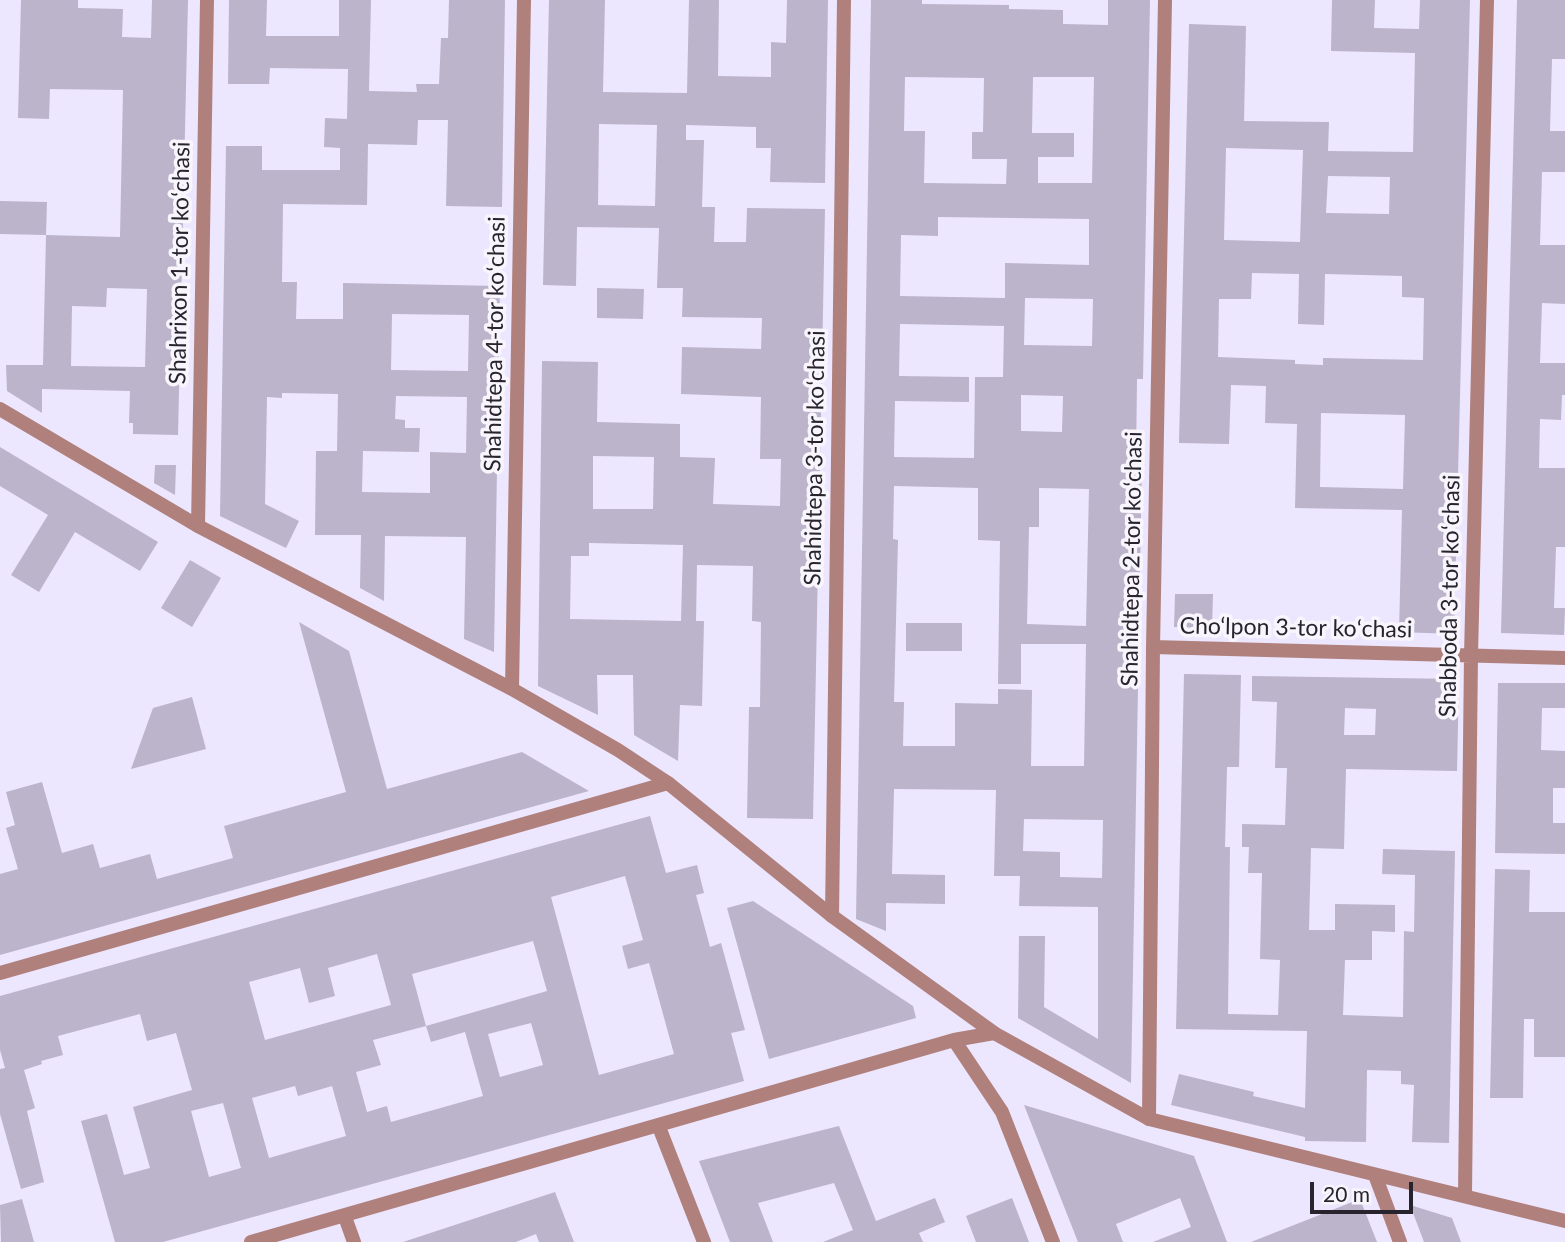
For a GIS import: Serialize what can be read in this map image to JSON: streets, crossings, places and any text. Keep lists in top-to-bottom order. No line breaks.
{"streets":{"street":["Shahrixon 1-tor koʻchasi","Shahidtepa 4-tor koʻchasi","Shahidtepa 3-tor koʻchasi","Shahidtepa 2-tor koʻchasi","Shabboda 3-tor koʻchasi","Cho‘lpon 3-tor koʻchasi"]},"crossings":[["Shahidtepa 2-tor koʻchasi","Cho‘lpon 3-tor koʻchasi"],["Shabboda 3-tor koʻchasi","Cho‘lpon 3-tor koʻchasi"]],"scale_bar":"20 m"}
